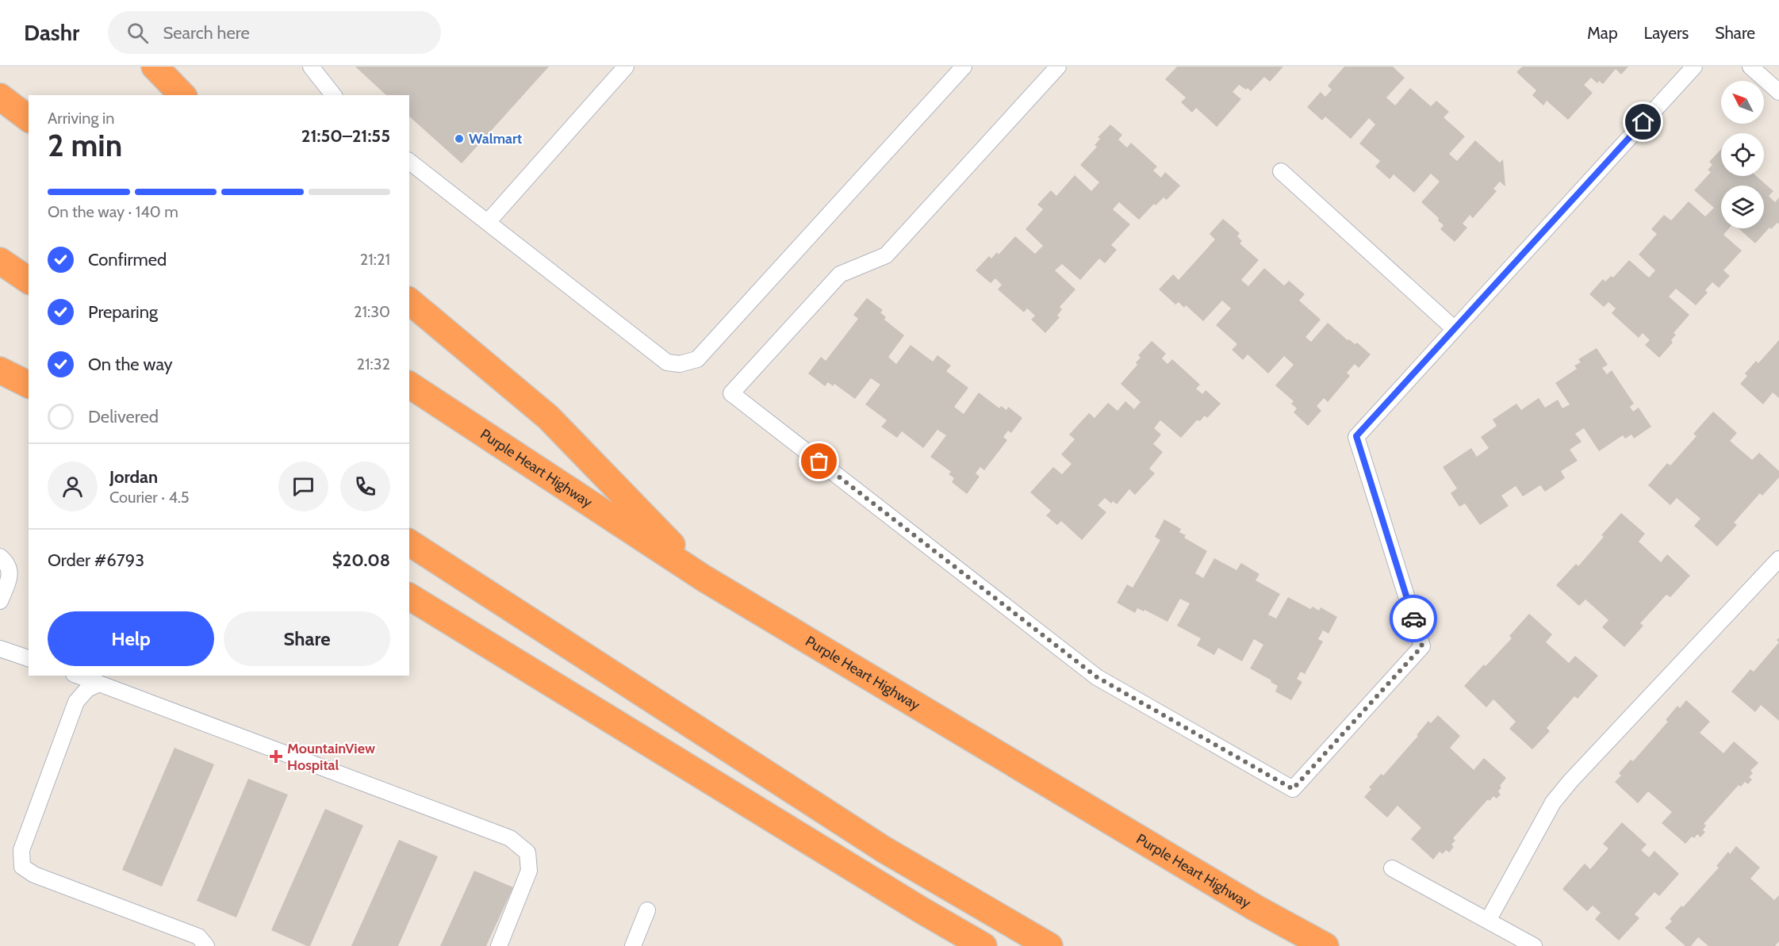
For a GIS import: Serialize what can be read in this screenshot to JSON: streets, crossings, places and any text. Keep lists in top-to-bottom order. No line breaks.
{"streets":{"highway":["Purple Heart Highway"]},"places":{"other":["Walmart"],"health":["MountainView Hospital"]},"north":"top left","page":{"header":"Dashr","search":"Search here","nav":["Map","Layers","Share"],"heading":["2 min","Arriving in","21:50–21:55"],"panel":["Jordan","Courier · 4.5","Order #6793","$20.08"],"bar":"On the way · 140 m","list":[["Confirmed","21:21"],["Preparing","21:30"],["On the way","21:32"],"Delivered"],"buttons":["Help","Share"]}}
